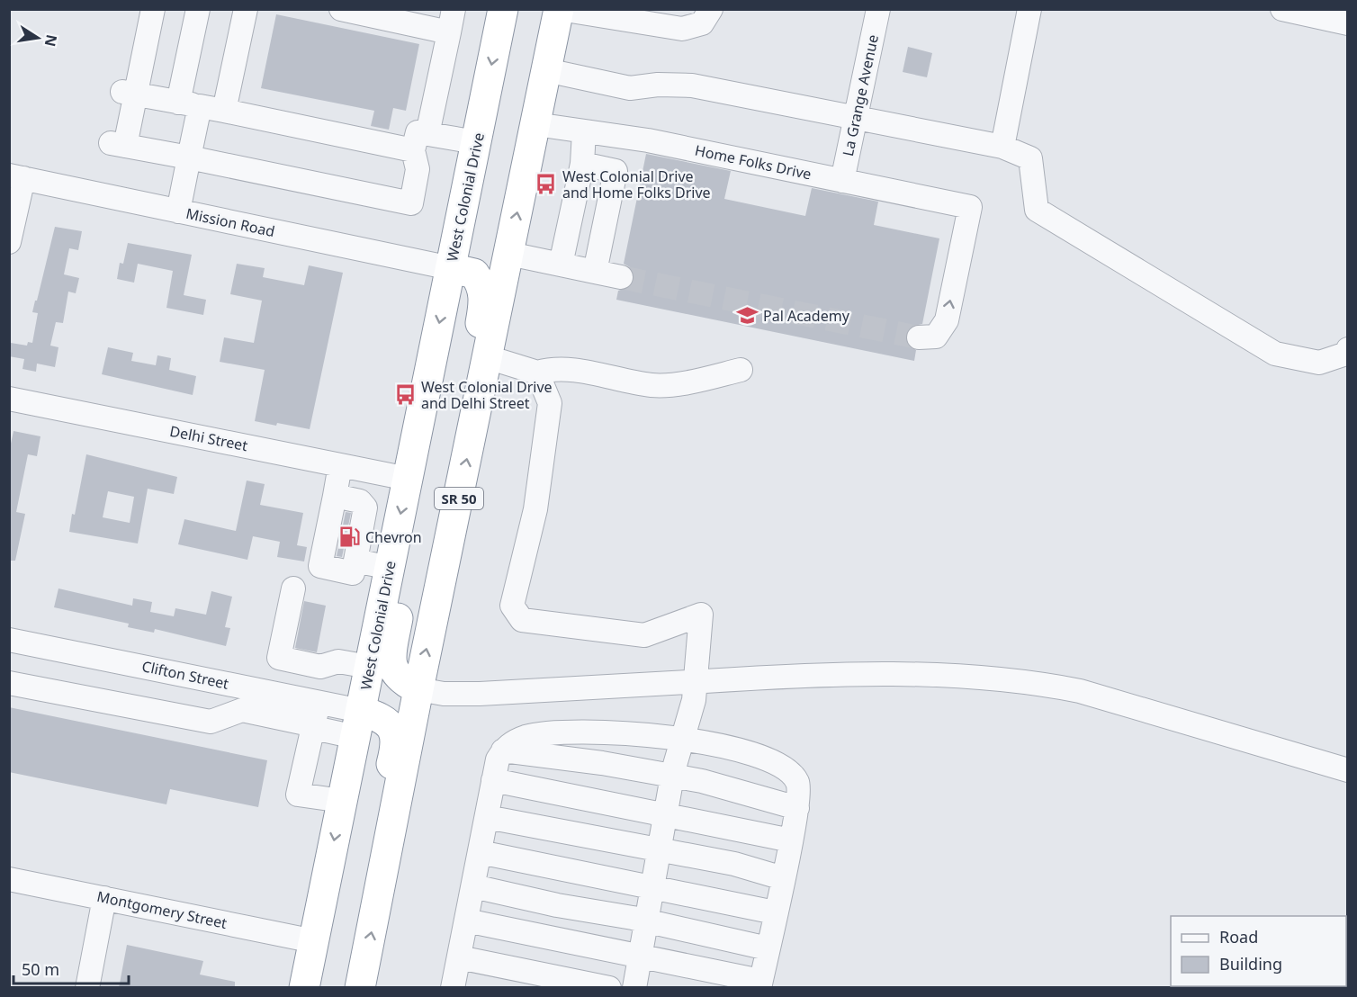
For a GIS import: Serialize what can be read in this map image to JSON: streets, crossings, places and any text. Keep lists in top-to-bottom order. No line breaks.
{"streets":{"highway":["West Colonial Drive","SR 50"],"street":["La Grange Avenue","Home Folks Drive","Mission Road","Delhi Street","Clifton Street","Montgomery Street"]},"crossings":[["La Grange Avenue","Home Folks Drive"],["Home Folks Drive","SR 50"],["West Colonial Drive","Mission Road"],["West Colonial Drive","Delhi Street"],["West Colonial Drive","Clifton Street"],["West Colonial Drive","Montgomery Street"]],"places":{"bus stop":["West Colonial Drive and Home Folks Drive","West Colonial Drive and Delhi Street"],"school or university":["Pal Academy"],"fuel station":["Chevron"]},"legend":["Road","Building"],"scale_bar":"50 m","north":"right"}
